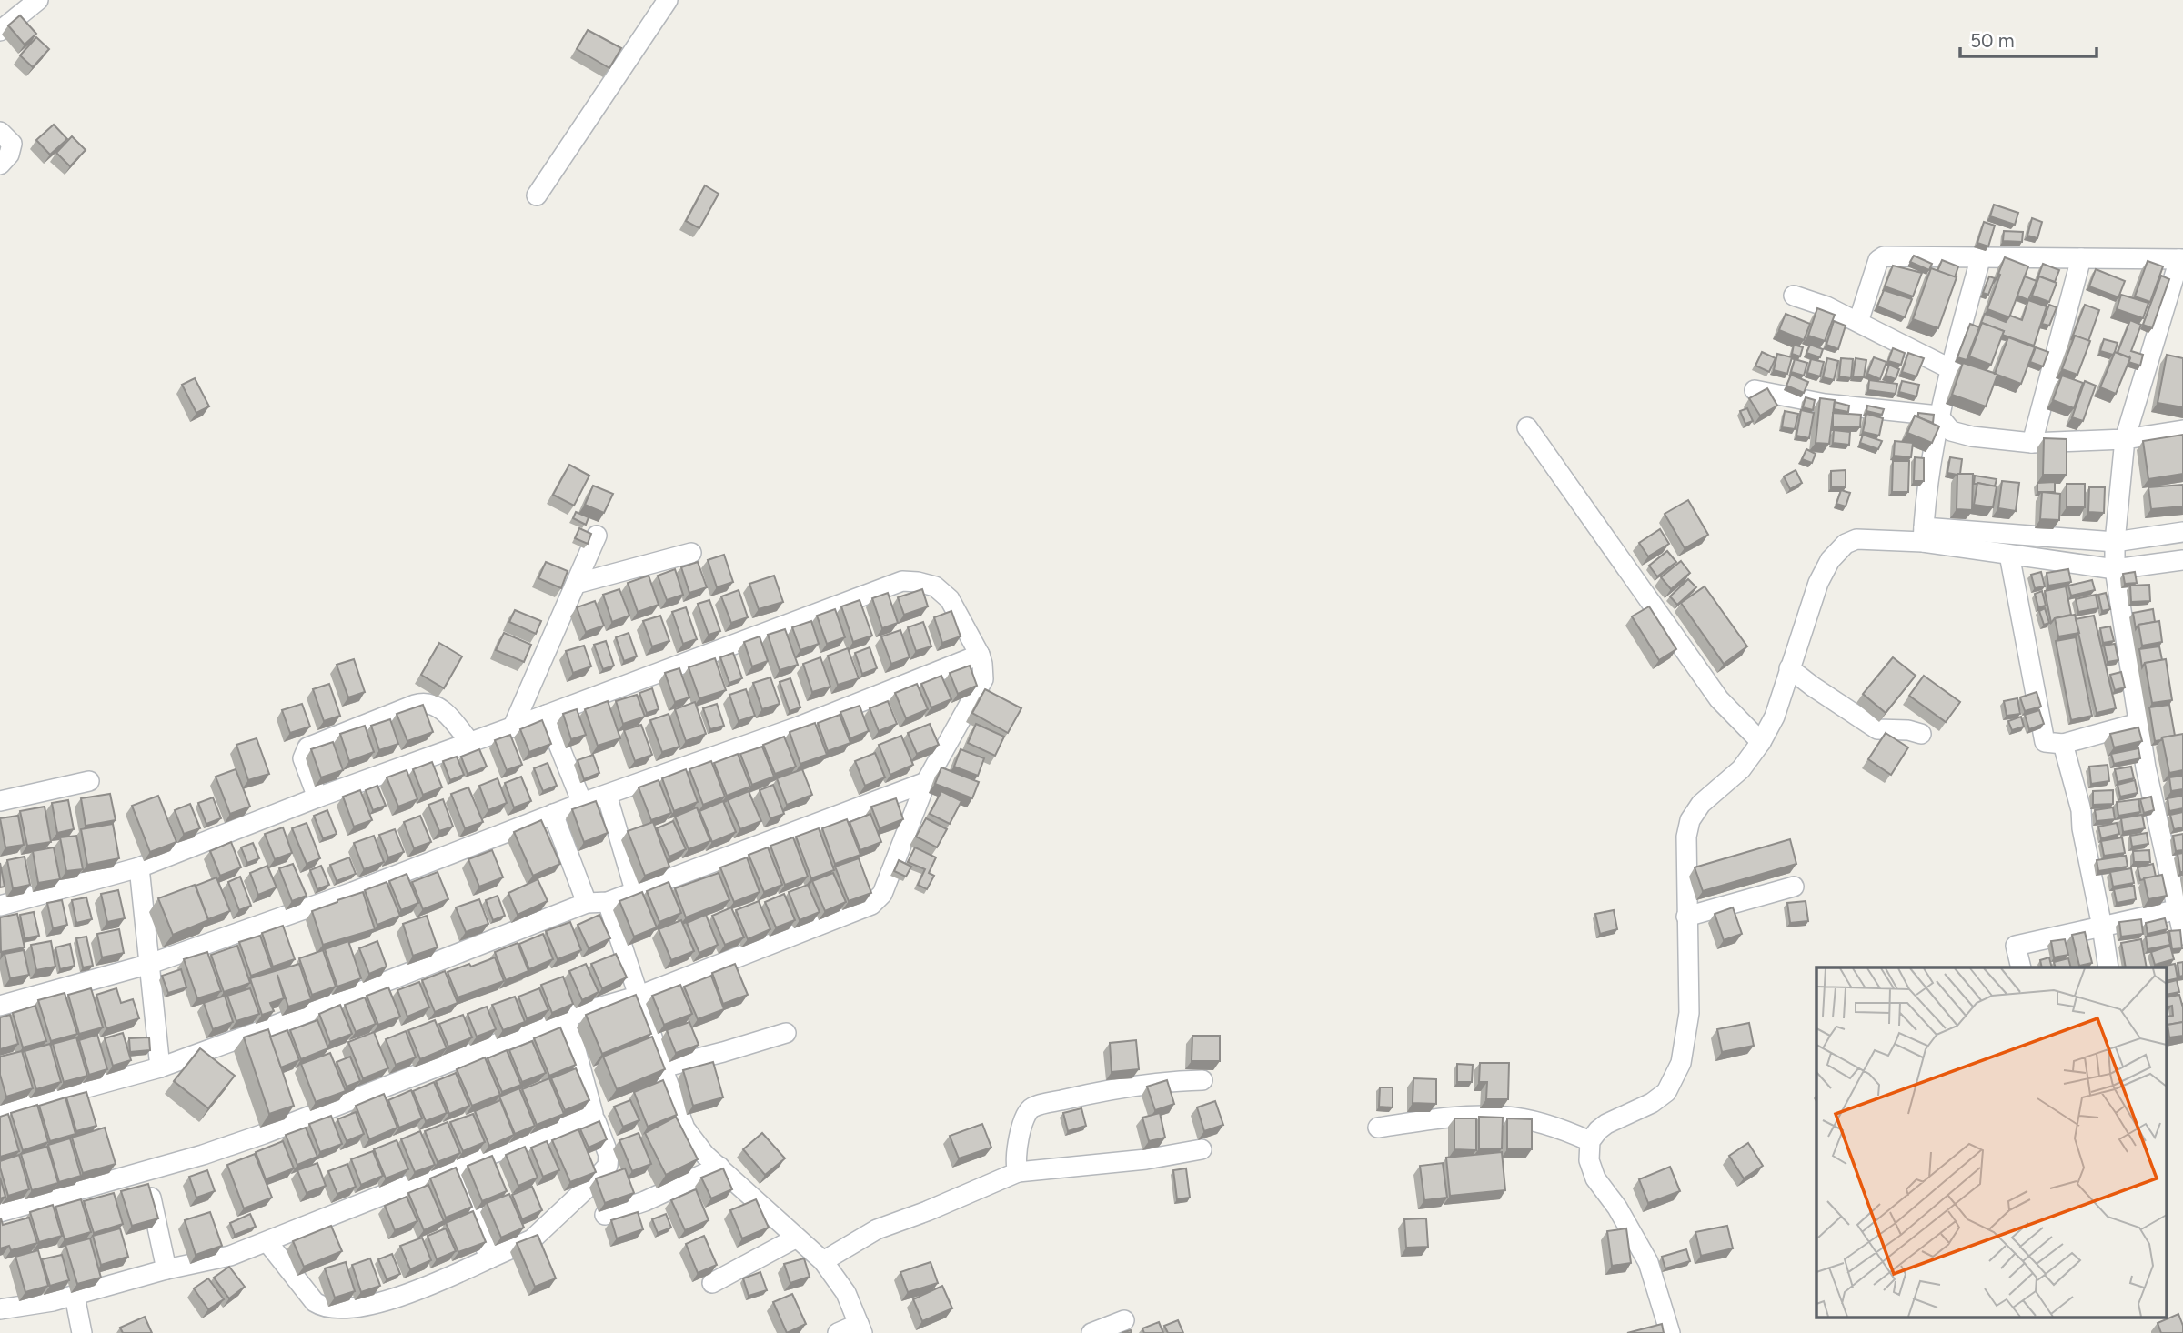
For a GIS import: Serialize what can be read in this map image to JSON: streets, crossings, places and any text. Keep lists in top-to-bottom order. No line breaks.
{"scale_bar":"50 m"}
